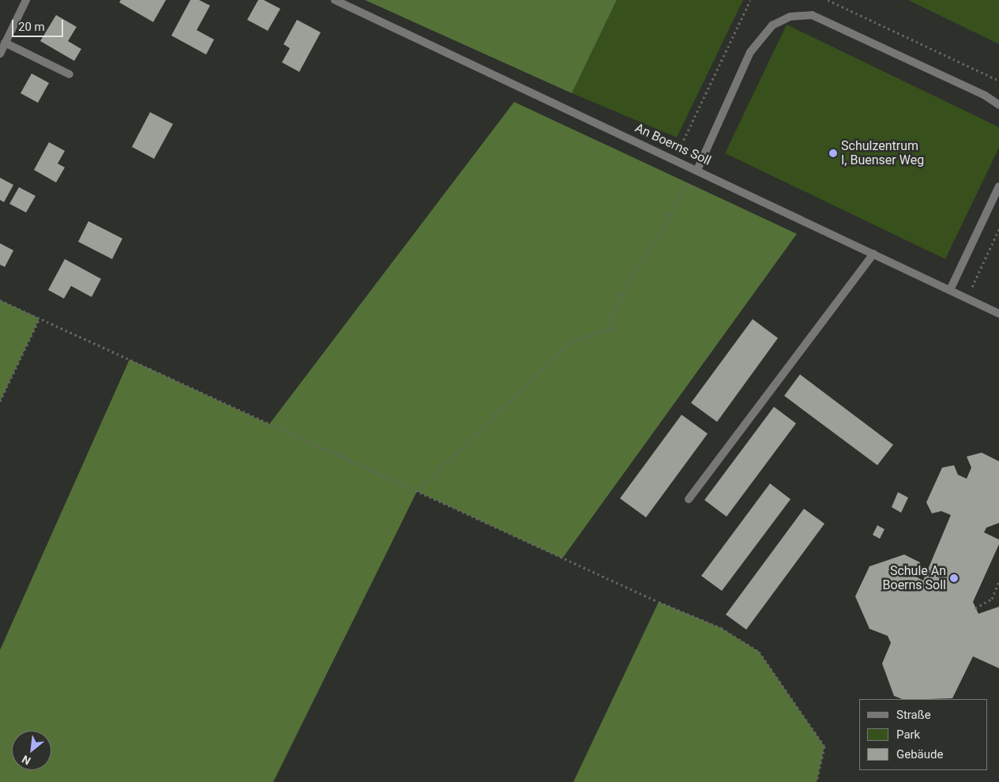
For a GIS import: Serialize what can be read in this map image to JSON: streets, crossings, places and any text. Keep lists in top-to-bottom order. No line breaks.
{"streets":{"street":["An Boerns Soll"]},"places":["Schulzentrum I, Buenser Weg","Schule An Boerns Soll"],"legend":["Straße","Park","Gebäude"],"scale_bar":"20 m","north":"bottom left"}
